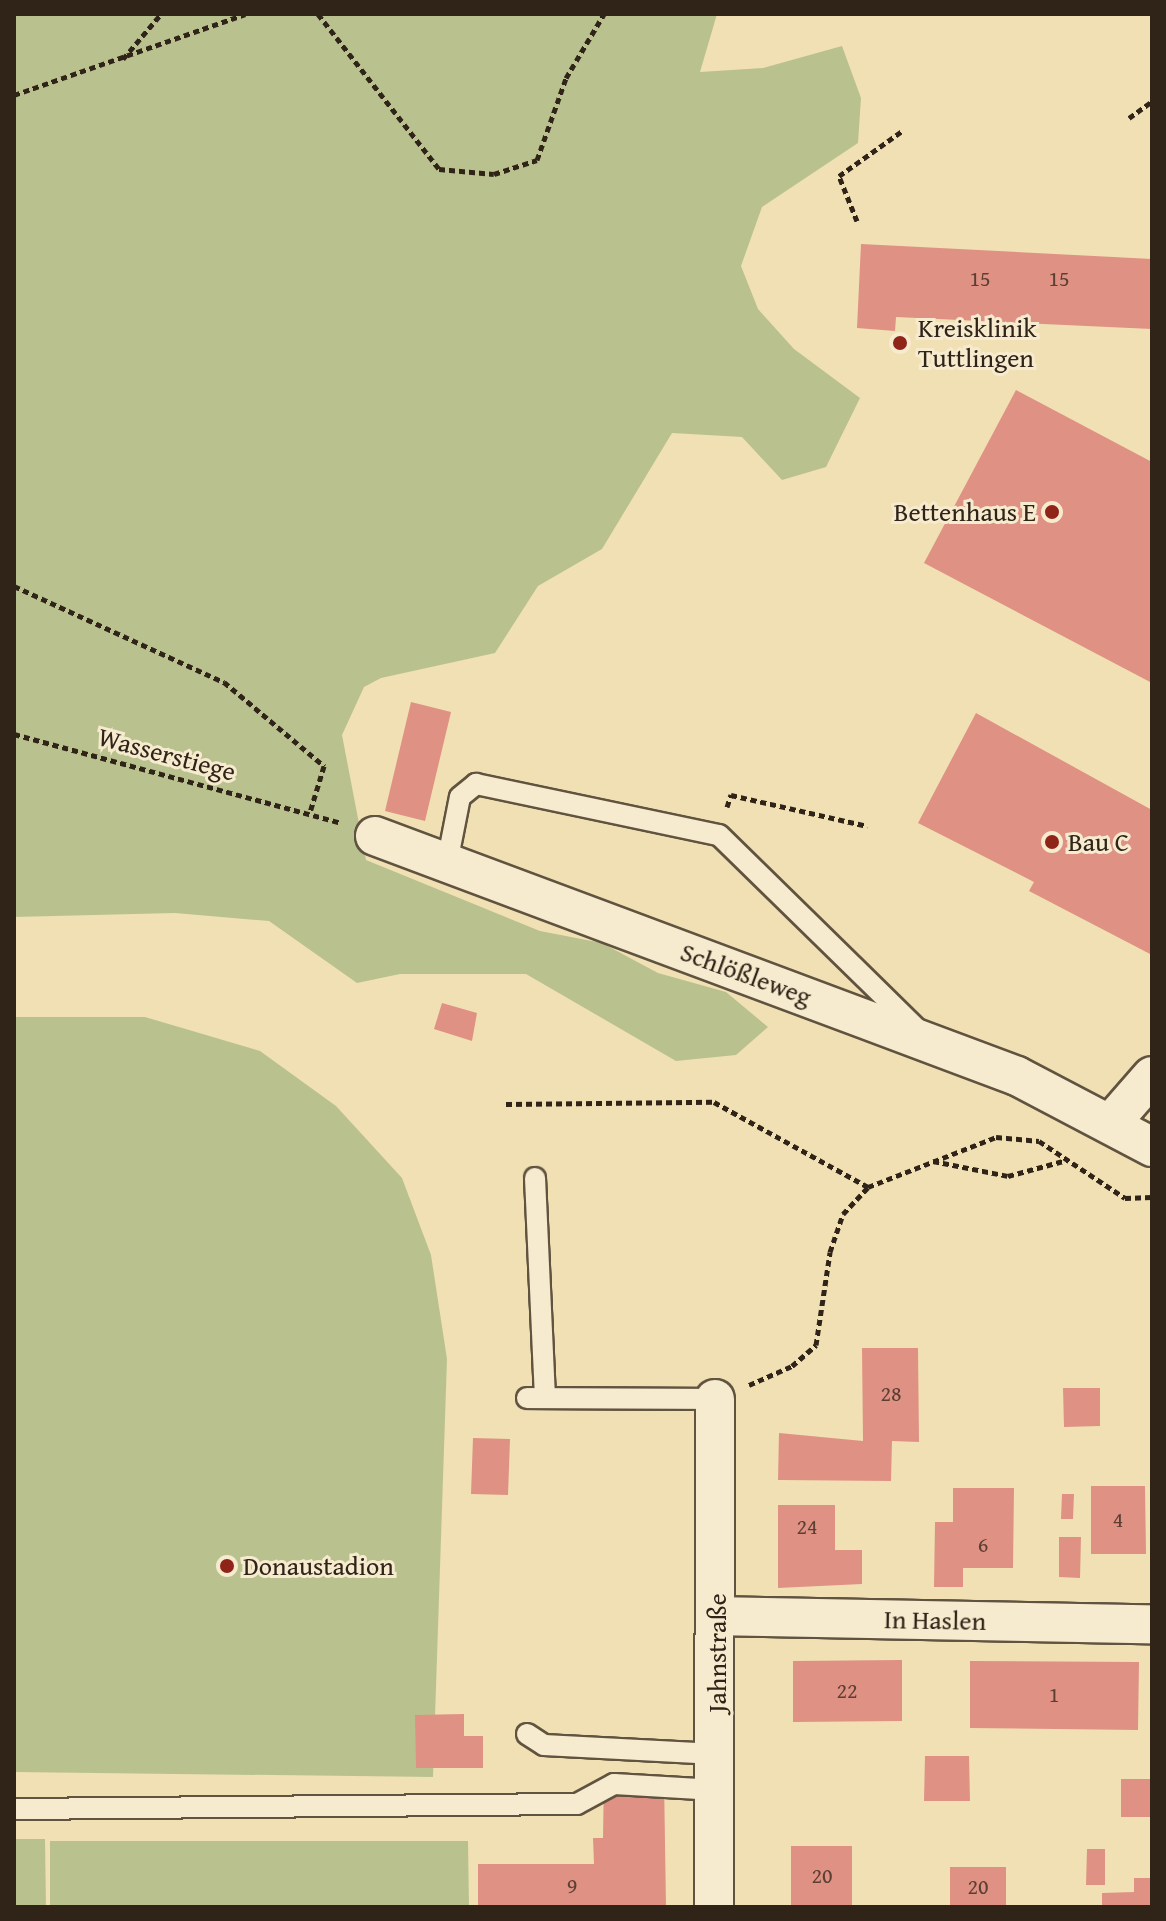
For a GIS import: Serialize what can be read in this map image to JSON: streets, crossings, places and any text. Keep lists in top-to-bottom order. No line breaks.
{"streets":{"street":["Schlößleweg","In Haslen","Jahnstraße"],"path":["Wasserstiege"]},"crossings":[["In Haslen","Jahnstraße"]],"places":["Kreisklinik Tuttlingen","Bettenhaus E","Bau C","Donaustadion"],"house_numbers":["15","15","28","4","24","6","22","1","20","9","20"]}
